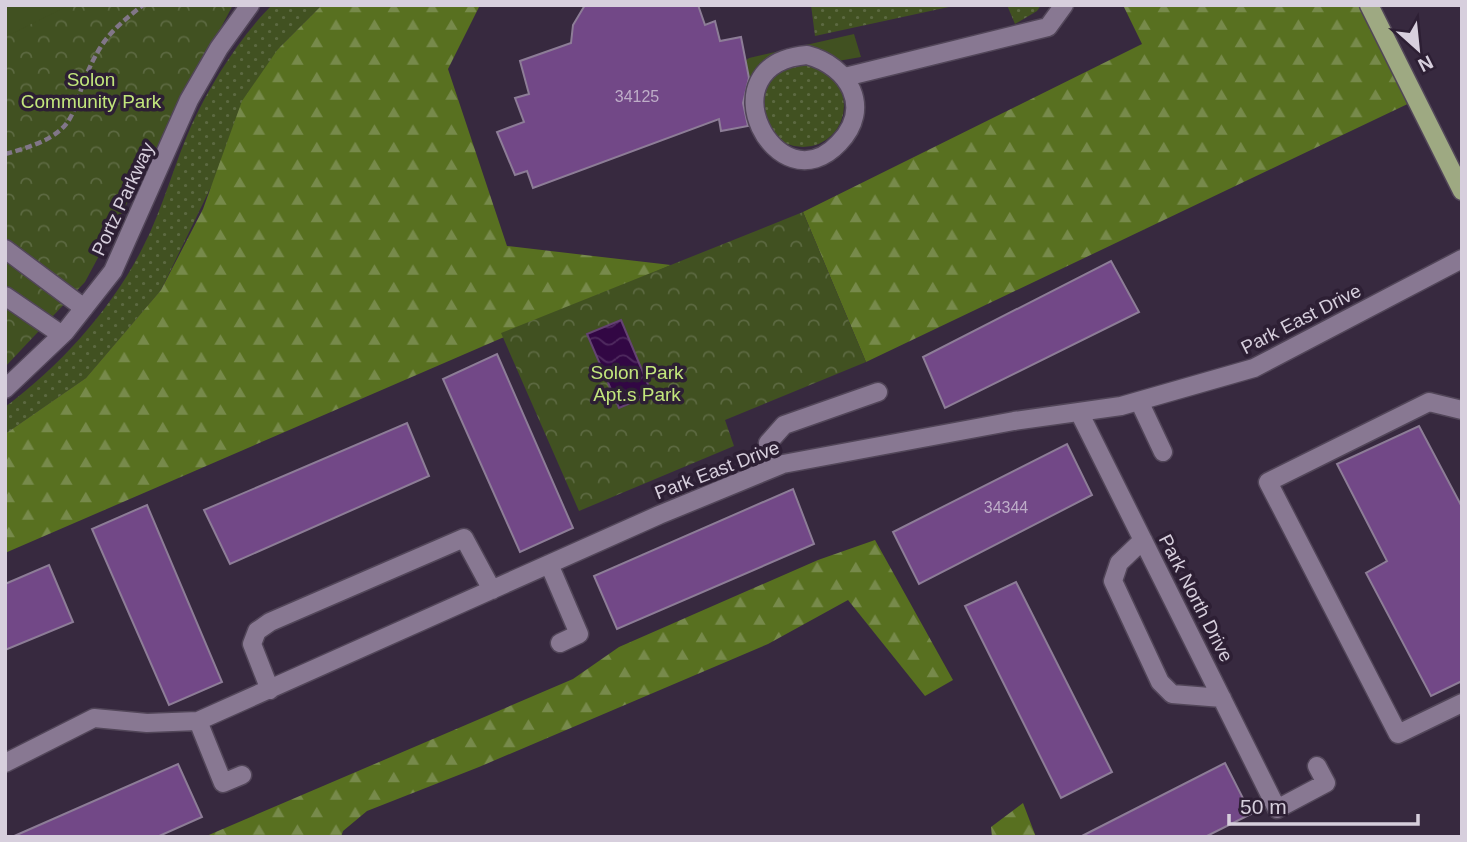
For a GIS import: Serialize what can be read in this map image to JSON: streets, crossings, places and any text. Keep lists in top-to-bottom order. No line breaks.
{"streets":{"street":["Portz Parkway","Park East Drive","Park North Drive"]},"crossings":[["Park East Drive","Park North Drive"]],"parks":["Solon Community Park","Solon Park Apt.s Park"],"house_numbers":["34125","34344"],"scale_bar":"50 m","north":"bottom right"}
